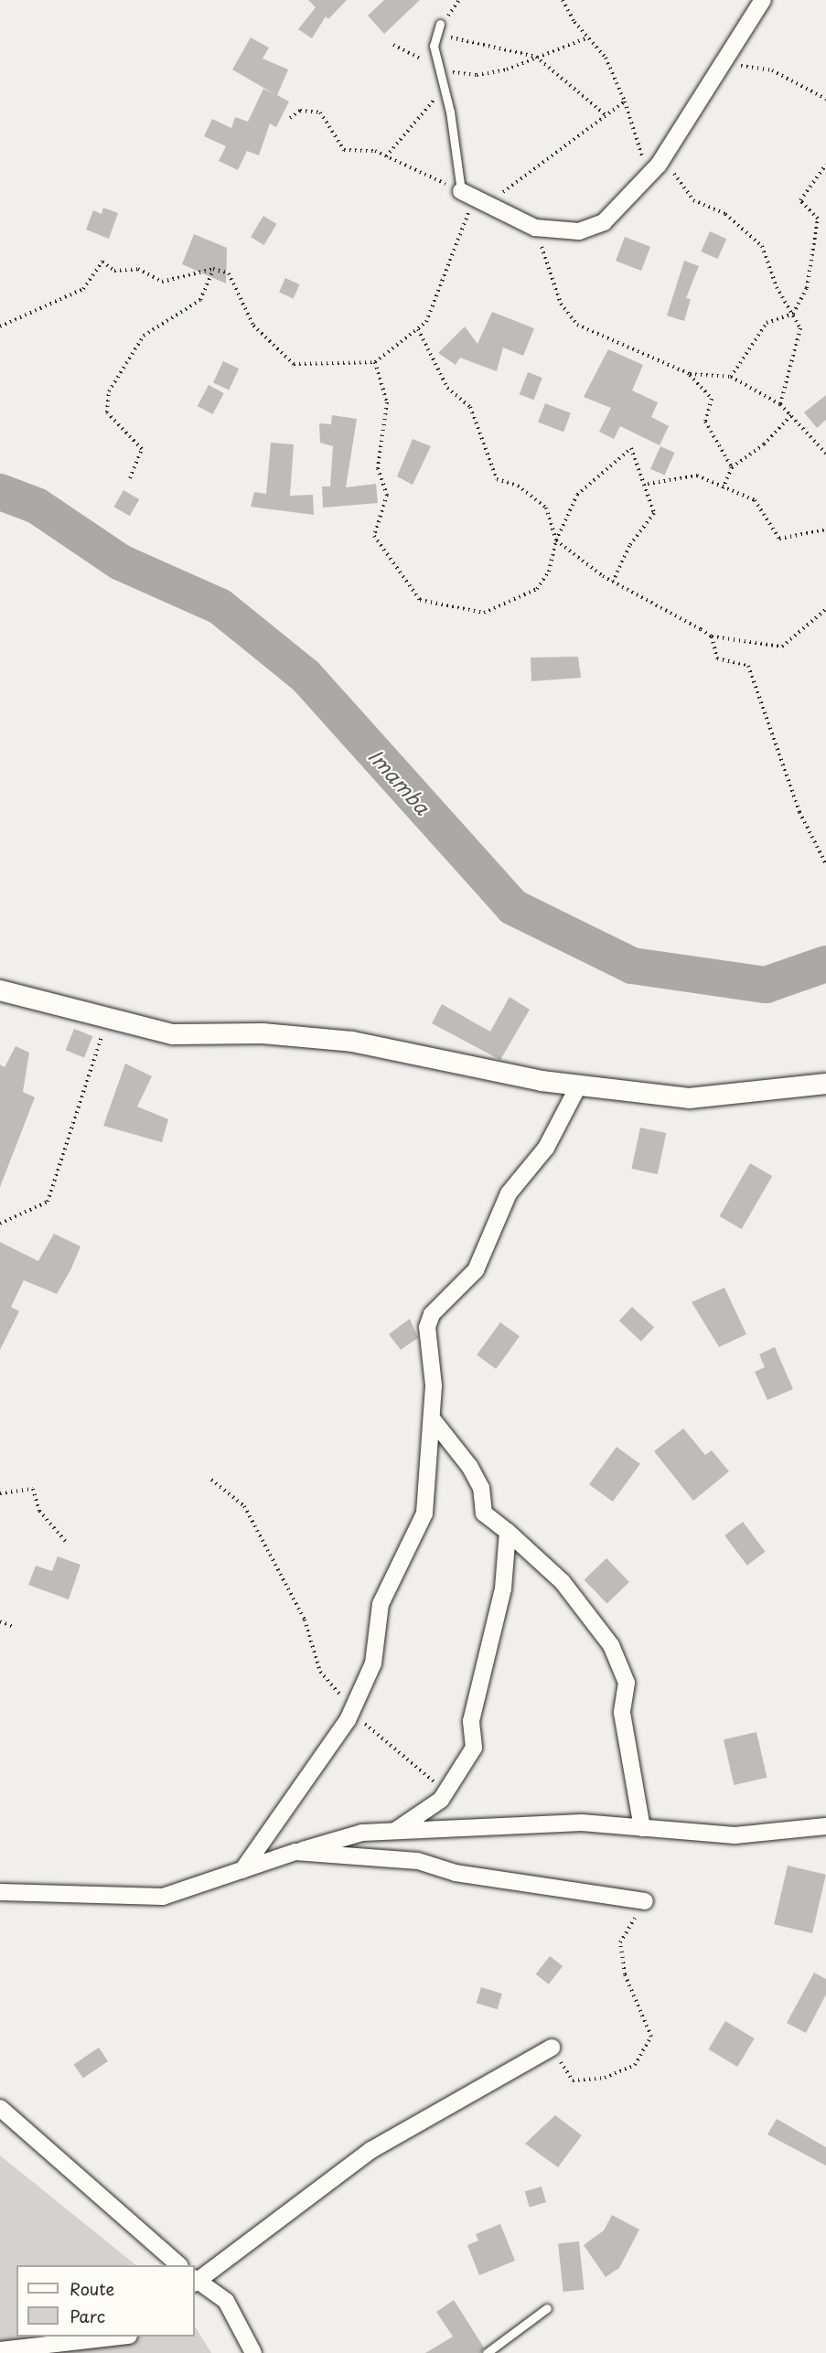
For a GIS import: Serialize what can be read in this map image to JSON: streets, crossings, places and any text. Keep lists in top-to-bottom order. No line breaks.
{"water":["Imamba"],"legend":["Route","Parc"]}
